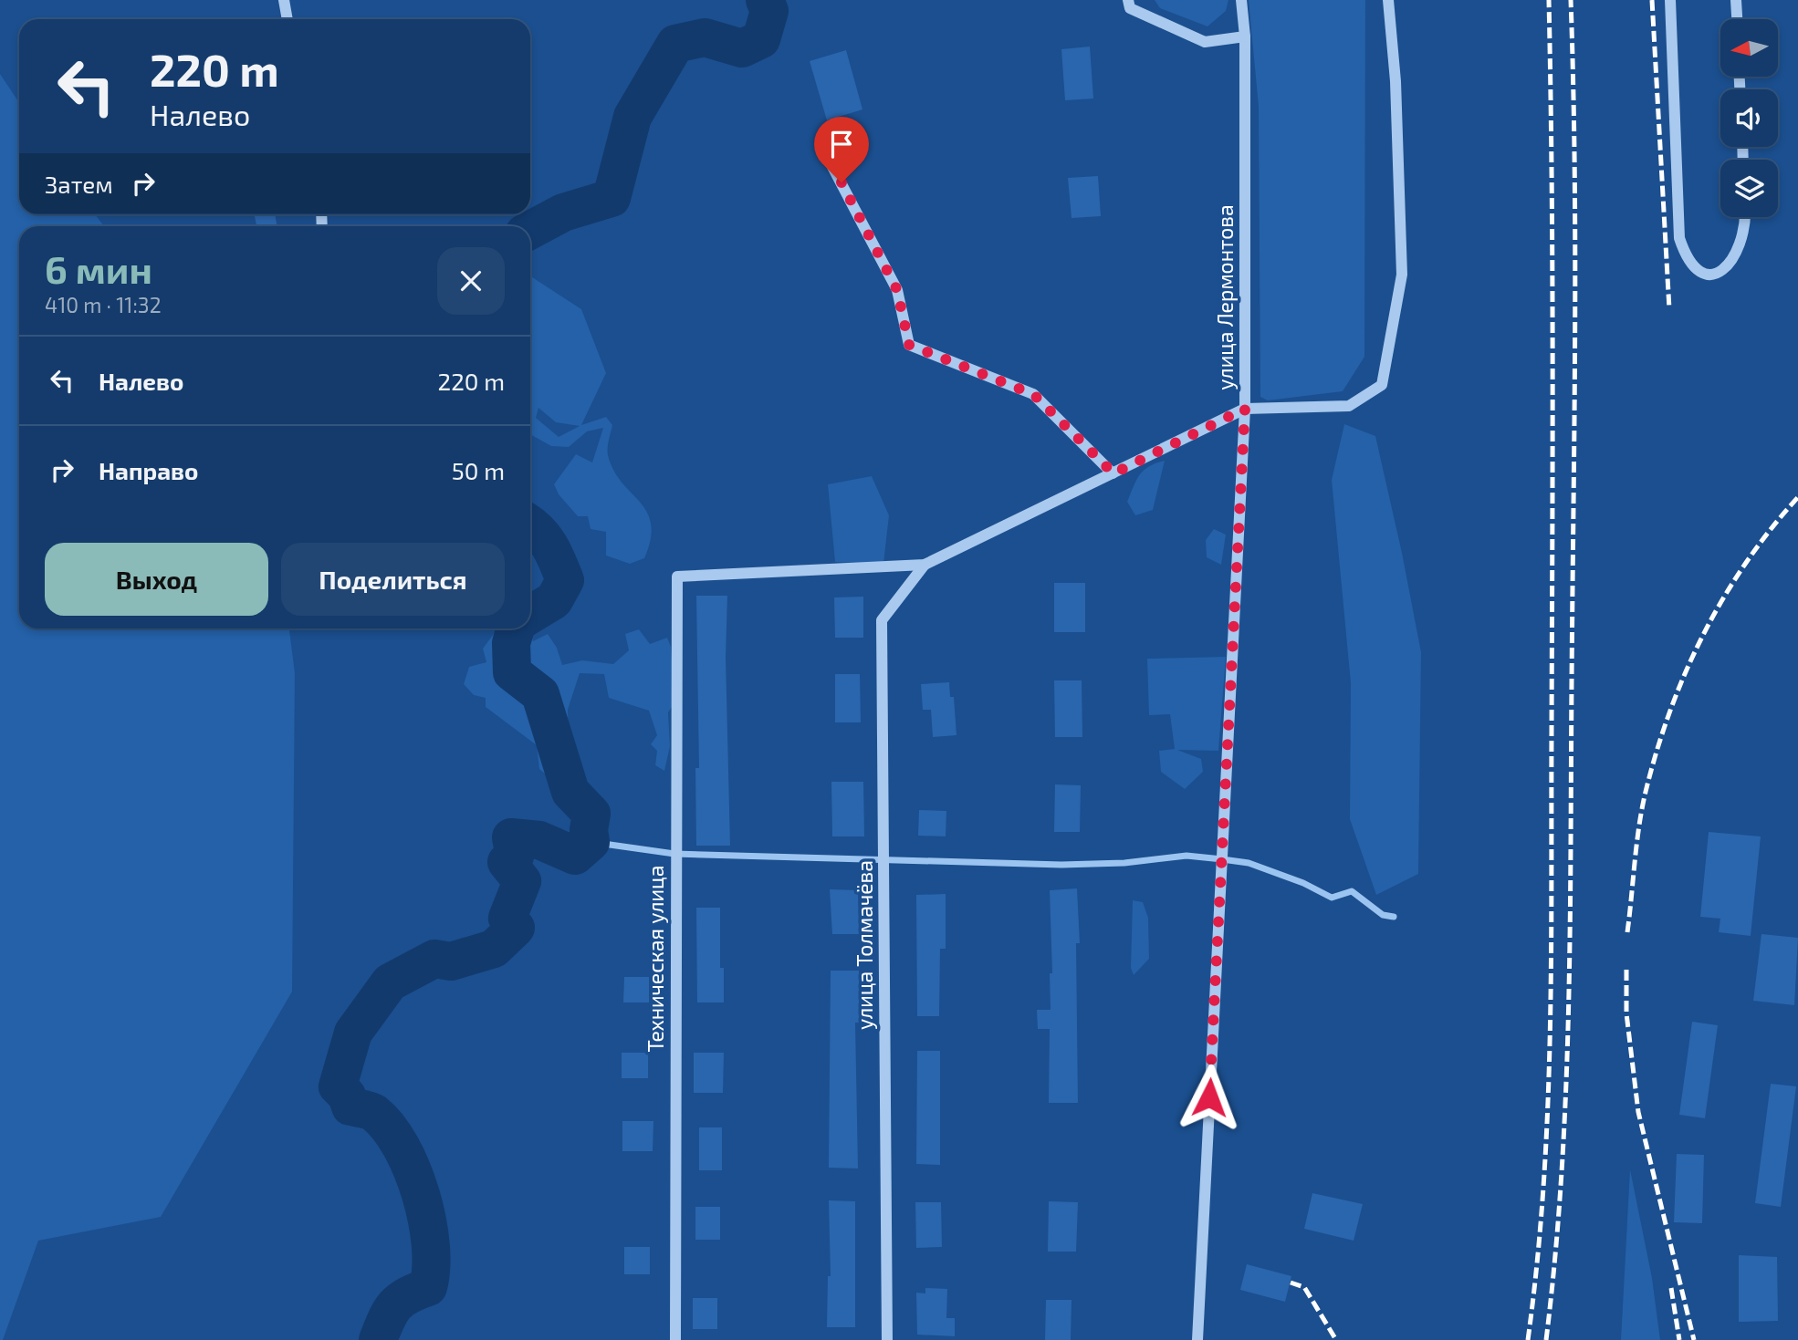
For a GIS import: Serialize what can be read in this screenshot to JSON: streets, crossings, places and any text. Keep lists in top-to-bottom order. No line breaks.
{"streets":{"street":["улица Лермонтова","улица Толмачёва","Техническая улица"]},"crossings":[["улица Толмачёва","Техническая улица"]],"north":"left","page":{"turn":["220 m","Налево"],"then":"Затем","heading":["6 мин","410 m · 11:32"],"list":[{"name":"Налево","value":"220 m"},{"name":"Направо","value":"50 m"}],"buttons":["Выход","Поделиться"]}}
